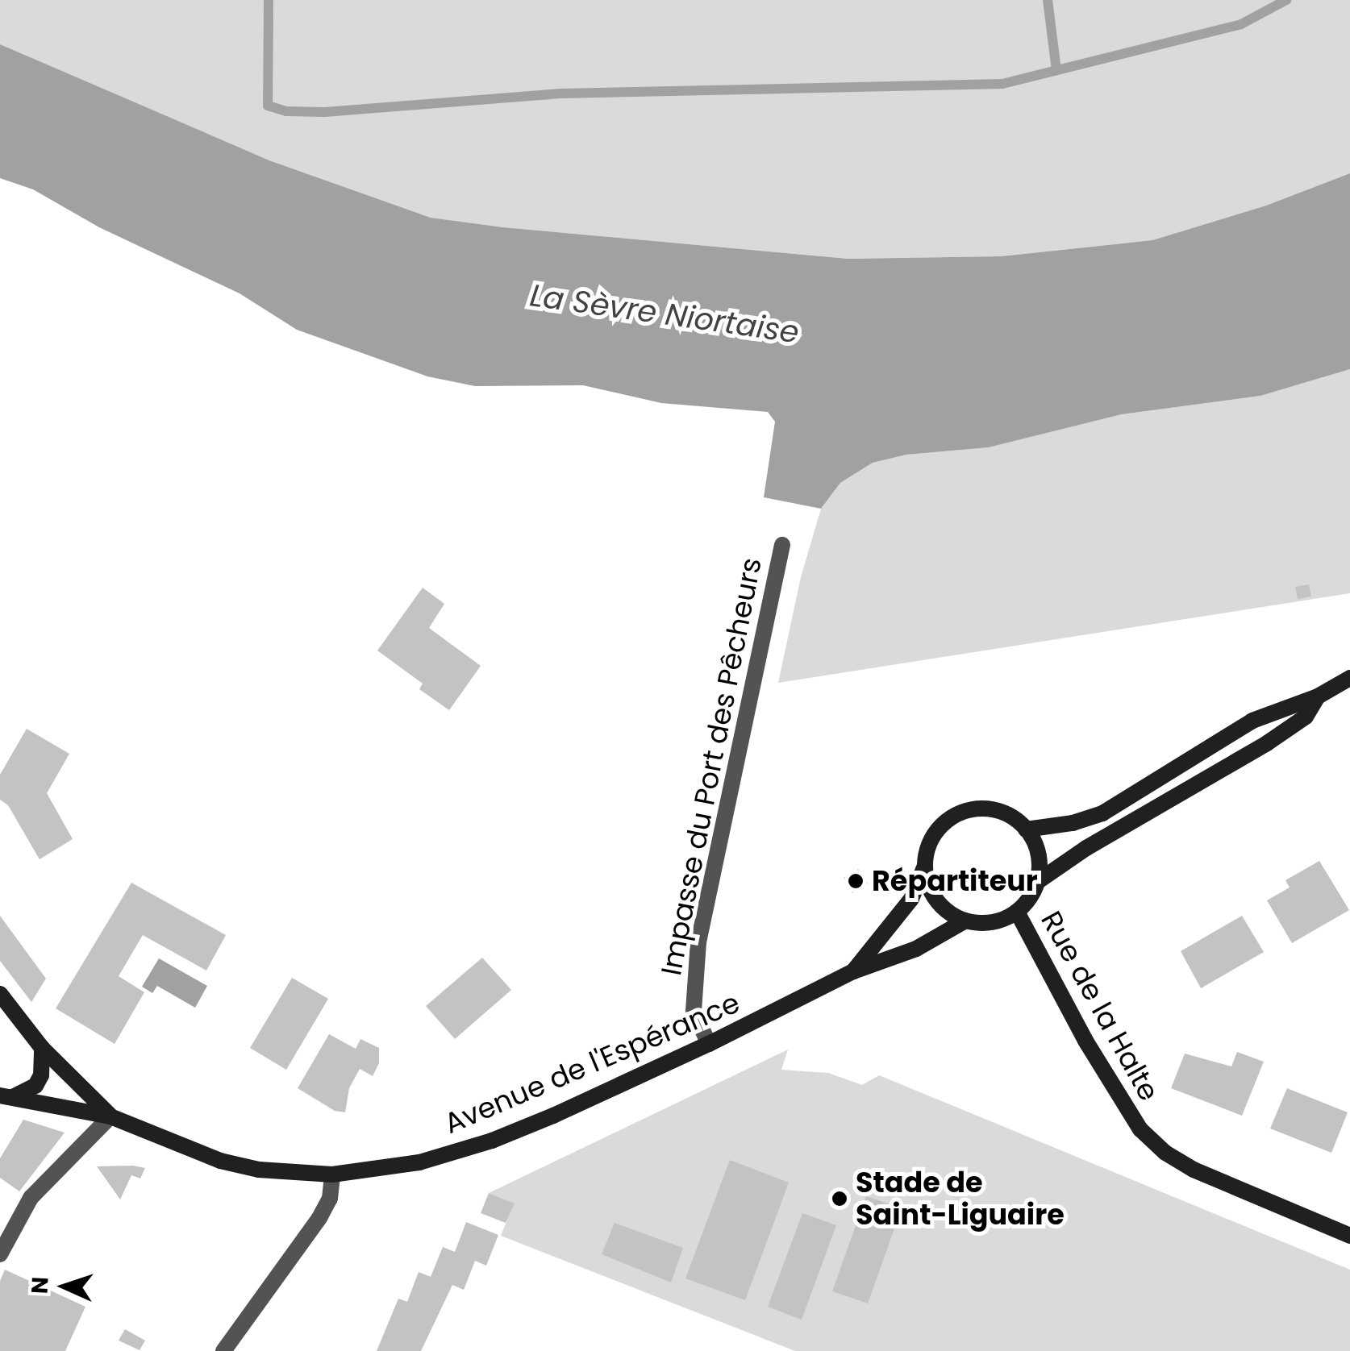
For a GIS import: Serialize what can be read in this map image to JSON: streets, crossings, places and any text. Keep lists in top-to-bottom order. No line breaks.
{"streets":{"street":["Impasse du Port des Pêcheurs","Rue de la Halte","Avenue de l'Espérance"]},"crossings":[["Impasse du Port des Pêcheurs","Avenue de l'Espérance"],["Rue de la Halte","Avenue de l'Espérance"]],"water":["La Sèvre Niortaise"],"places":["Répartiteur","Stade de Saint-Liguaire"],"north":"left"}
